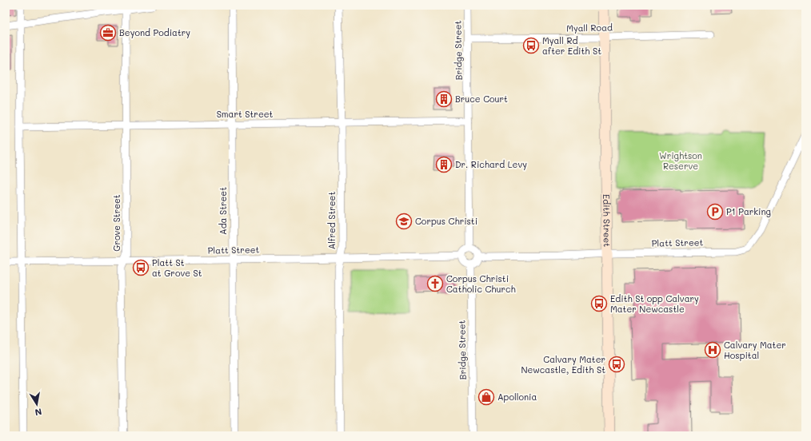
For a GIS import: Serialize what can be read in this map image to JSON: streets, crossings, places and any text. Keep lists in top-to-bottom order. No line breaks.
{"streets":{"main road":["Edith Street"],"street":["Myall Road","Bridge Street","Smart Street","Ada Street","Alfred Street","Grove Street","Platt Street"]},"crossings":[["Myall Road","Bridge Street"],["Myall Road","Edith Street"],["Bridge Street","Smart Street"],["Bridge Street","Platt Street"],["Smart Street","Ada Street"],["Smart Street","Alfred Street"],["Smart Street","Grove Street"],["Ada Street","Platt Street"],["Alfred Street","Platt Street"],["Edith Street","Platt Street"],["Grove Street","Platt Street"]],"parks":["Wrightson Reserve"],"places":{"office":["Beyond Podiatry"],"bus stop":["Myall Rd after Edith St","Platt St at Grove St","Edith St opp Calvary Mater Newcastle","Calvary Mater Newcastle, Edith St"],"building":["Bruce Court","Dr. Richard Levy"],"parking":["P1 Parking"],"school or university":["Corpus Christi"],"church":["Corpus Christi Catholic Church"],"hospital":["Calvary Mater Hospital"],"shop":["Apollonia"]},"north":"bottom"}
